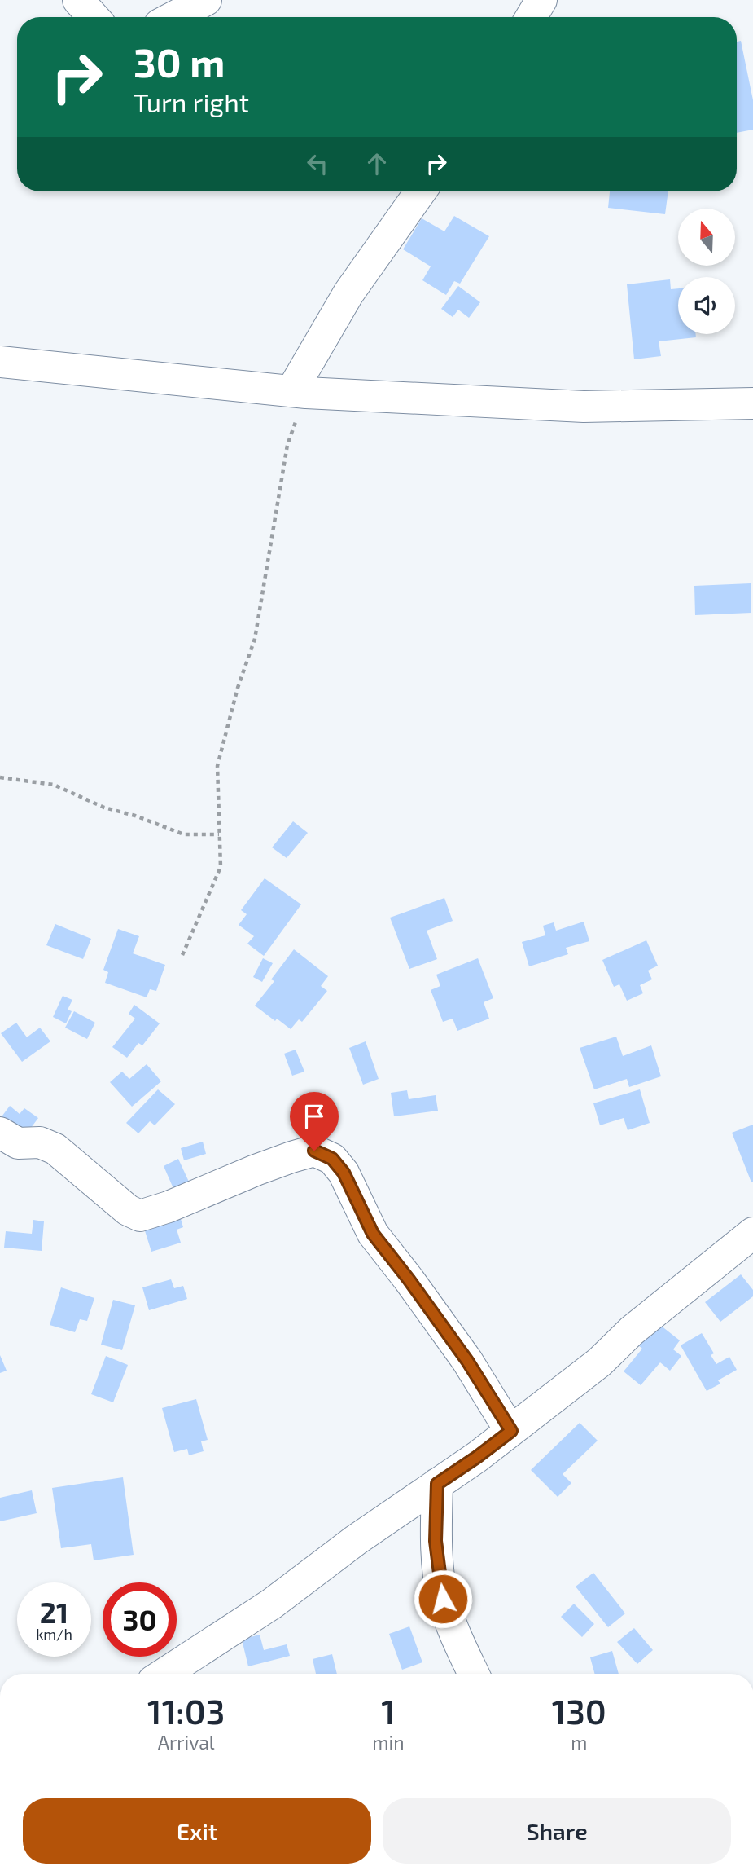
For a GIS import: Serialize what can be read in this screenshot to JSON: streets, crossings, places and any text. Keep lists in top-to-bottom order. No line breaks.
{"north":"top","page":{"turn":["30 m","Turn right"],"speed":"21 km/h","limit":"30","eta":["11:03","Arrival","1","min","130","m"],"buttons":["Exit","Share"]}}
